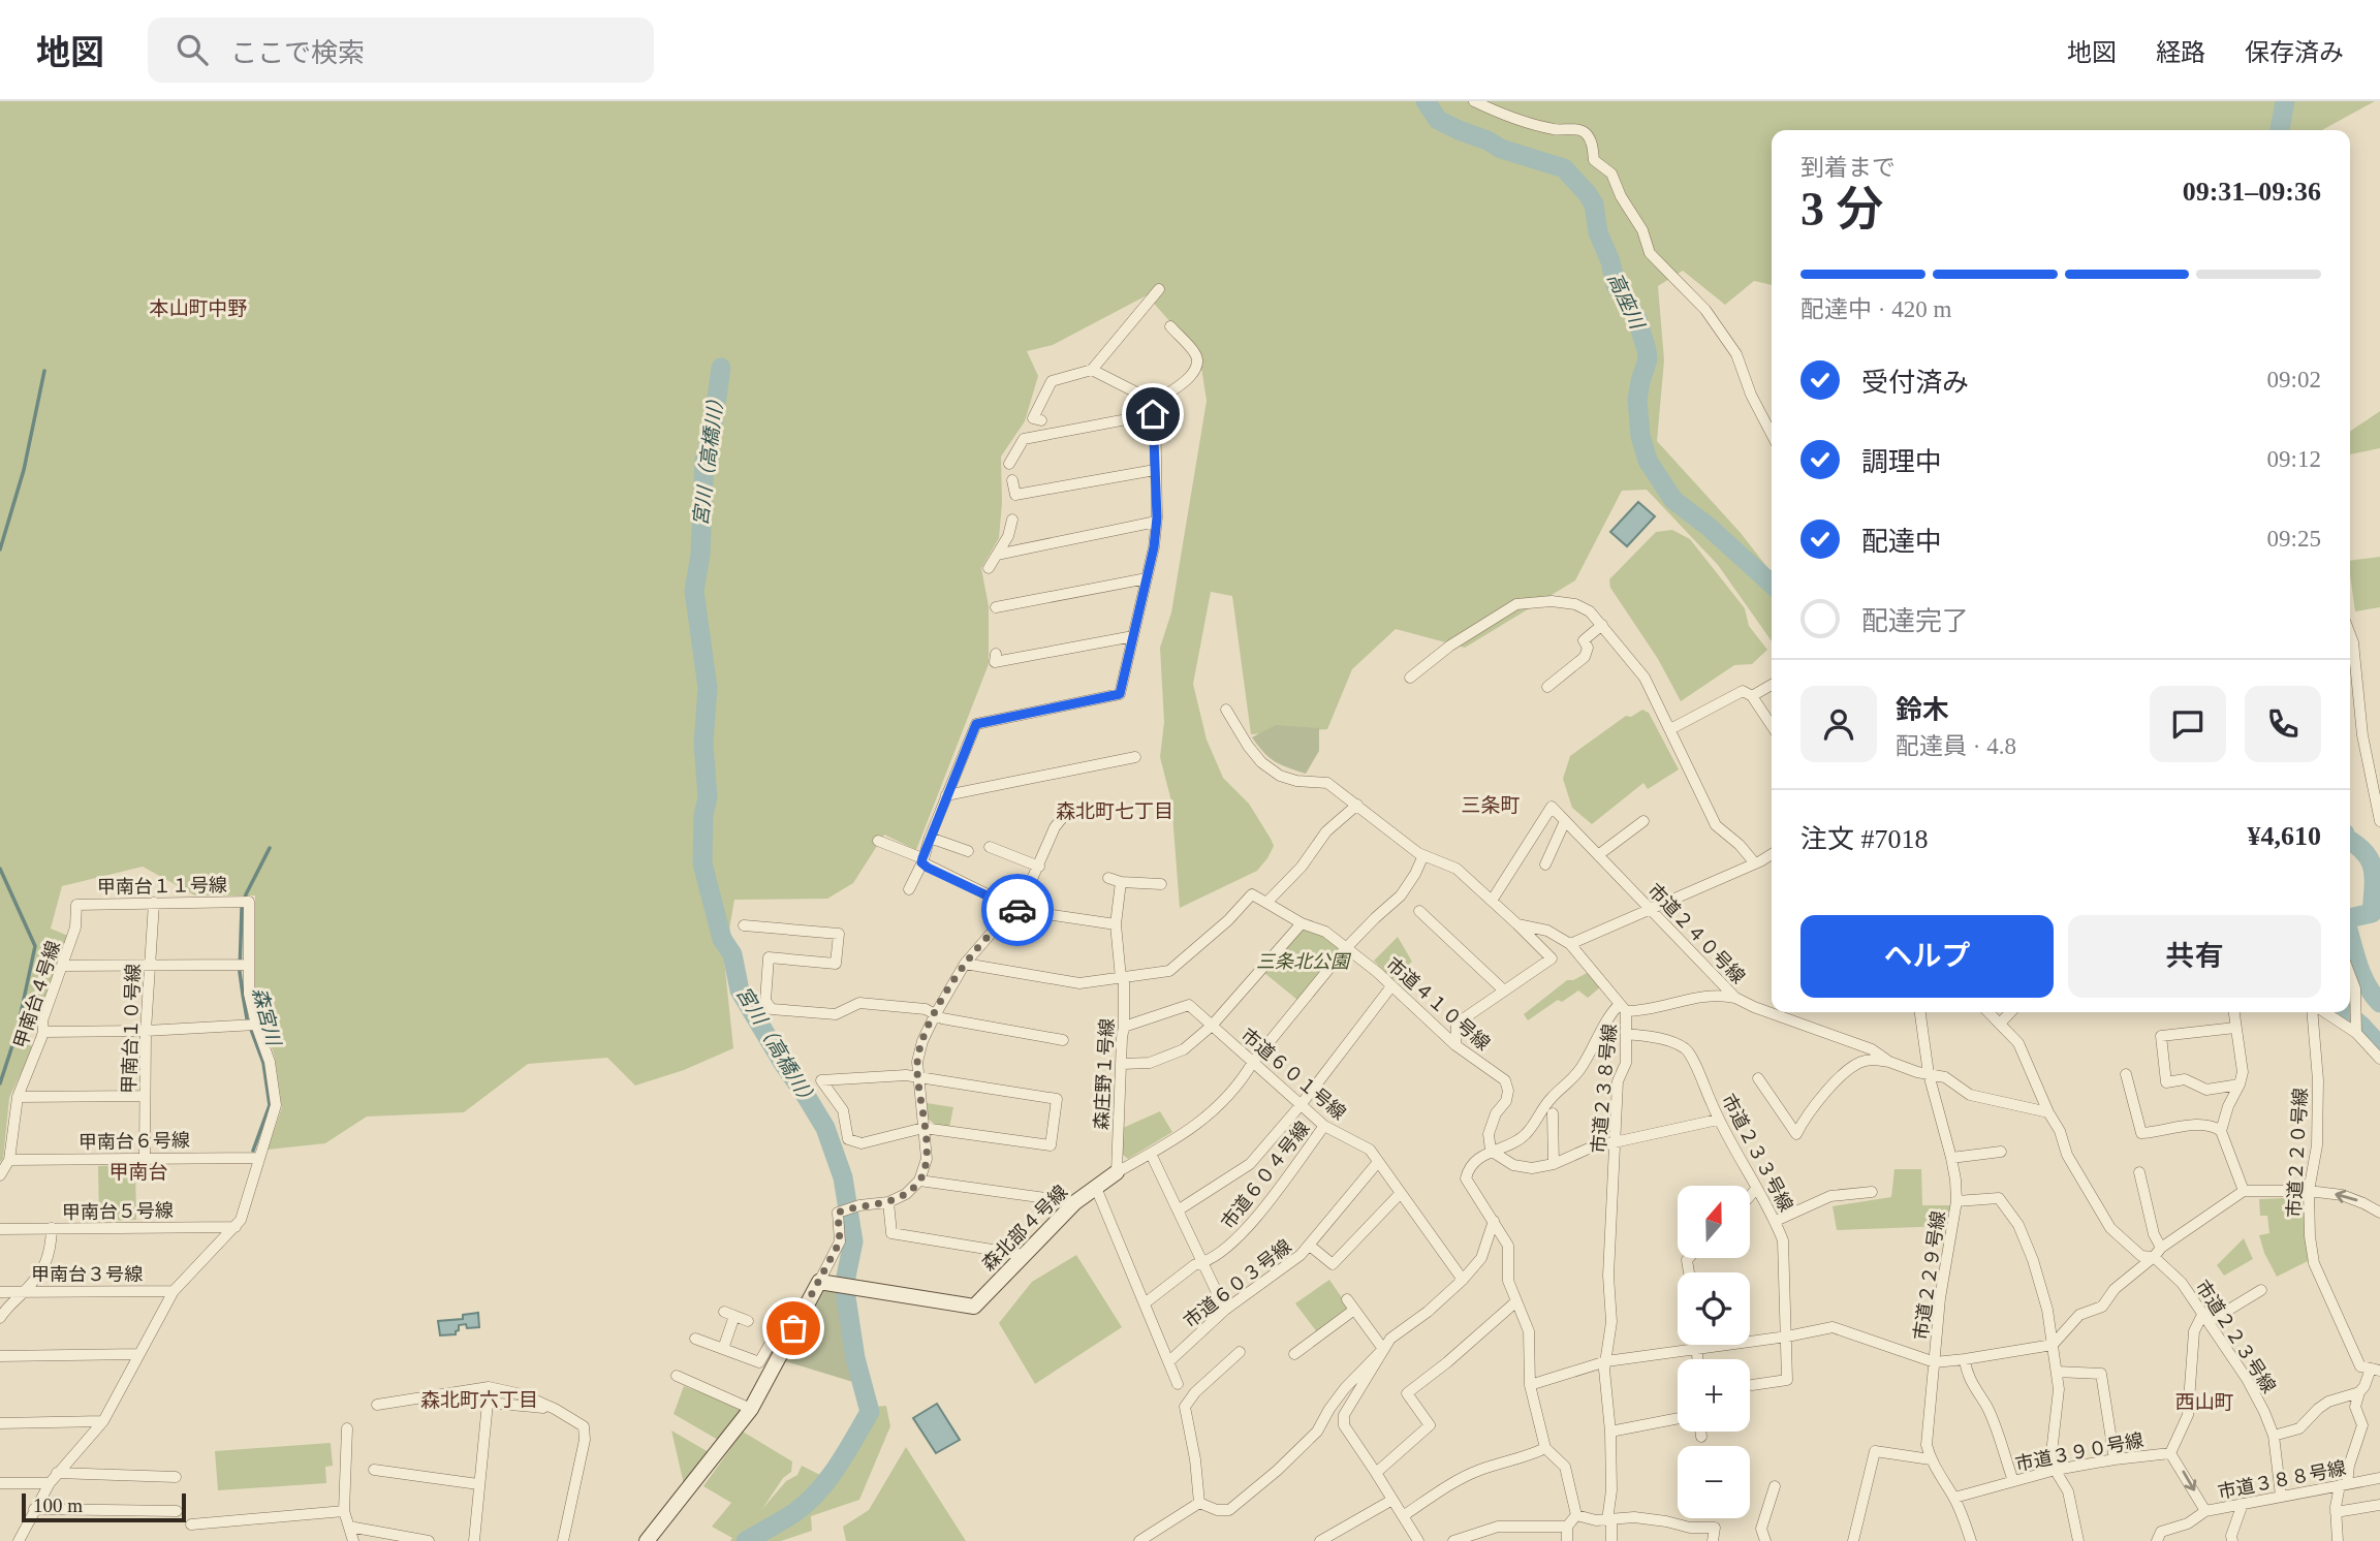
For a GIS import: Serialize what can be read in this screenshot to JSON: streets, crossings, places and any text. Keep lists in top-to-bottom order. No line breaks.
{"streets":{"street":["甲南台１１号線","市道２４０号線","甲南台４号線","市道４１０号線","甲南台１０号線","森庄野１号線","市道６０１号線","市道２３８号線","甲南台６号線","市道２３３号線","市道２２０号線","市道６０４号線","甲南台５号線","森北部４号線","甲南台３号線","市道２２９号線","市道６０３号線","市道２２３号線","市道３９０号線","市道３８８号線"]},"crossings":[["甲南台１１号線","甲南台４号線"],["甲南台１１号線","甲南台１０号線"],["市道２４０号線","市道２３８号線"],["市道２４０号線","市道２２９号線"],["市道２４０号線","市道２２３号線"],["甲南台４号線","甲南台６号線"],["甲南台１０号線","甲南台６号線"],["森庄野１号線","市道６０１号線"],["市道６０１号線","市道６０４号線"],["市道６０１号線","市道６０３号線"],["市道２３８号線","市道２３３号線"],["市道６０４号線","森北部４号線"],["森北部４号線","市道６０３号線"],["市道２２９号線","市道３９０号線"],["市道２２３号線","市道３８８号線"]],"districts":["本山町中野","三条町","森北町七丁目","甲南台","森北町六丁目","西山町"],"water":["高座川","宮川（高橋川）","森宮川"],"parks":["三条北公園"],"scale_bar":"100 m","north":"top","page":{"header":"地図","search":"ここで検索","nav":["地図","経路","保存済み"],"heading":["3 分","到着まで","09:31–09:36"],"panel":["鈴木","配達員 · 4.8","注文 #7018","¥4,610"],"bar":"配達中 · 420 m","list":[["受付済み","09:02"],["調理中","09:12"],["配達中","09:25"],"配達完了"],"buttons":["ヘルプ","共有"],"map_buttons":["+","−"],"scale":"100 m"}}
